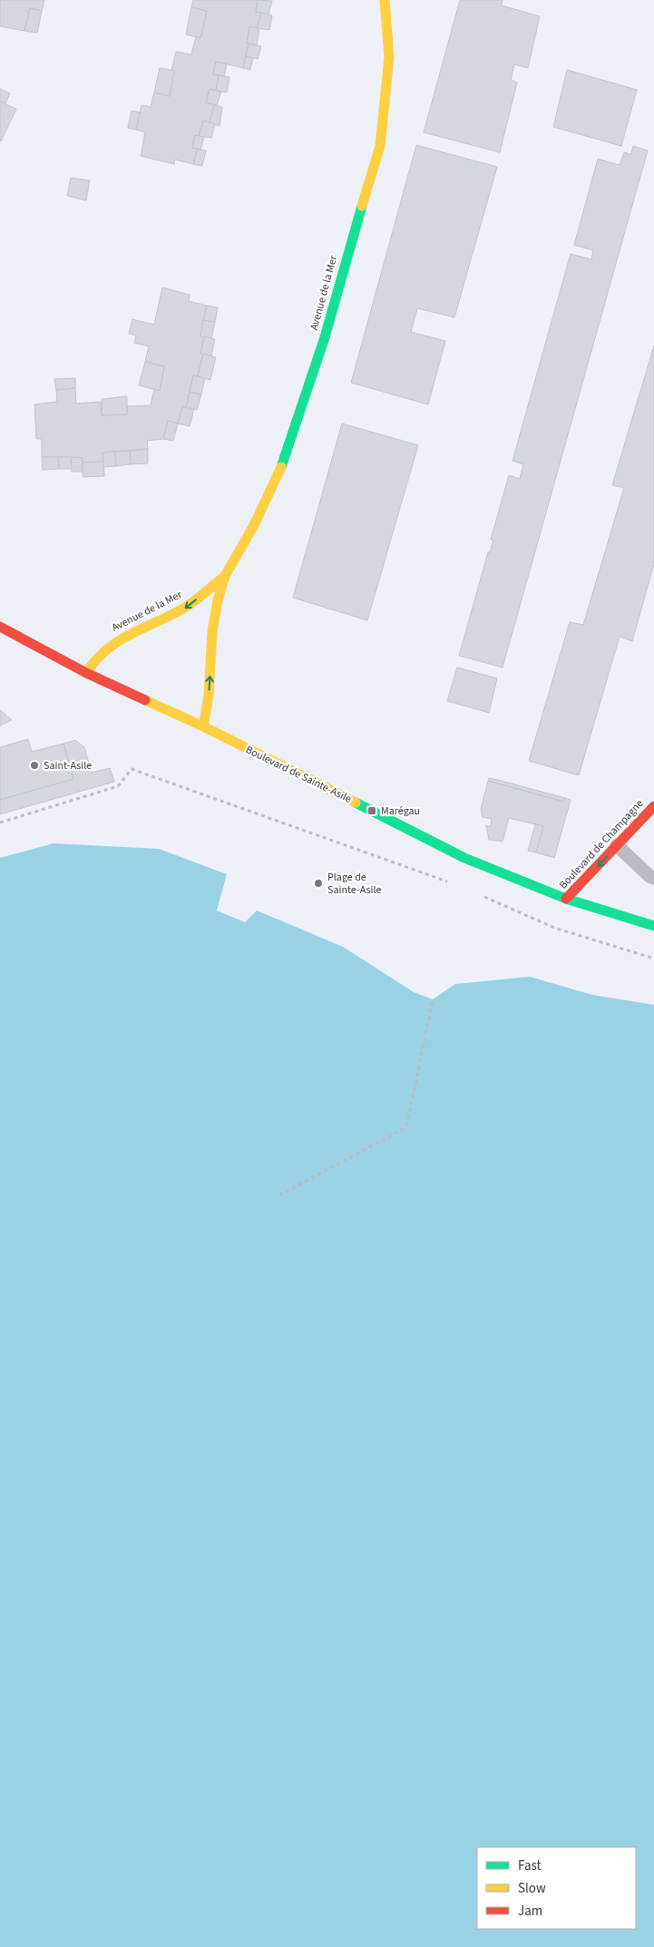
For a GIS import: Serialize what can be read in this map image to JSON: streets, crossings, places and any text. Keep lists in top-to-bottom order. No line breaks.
{"streets":{"street":["Avenue de la Mer","Boulevard de Sainte-Asile","Boulevard de Champagne"]},"crossings":[["Avenue de la Mer","Boulevard de Sainte-Asile"],["Boulevard de Sainte-Asile","Boulevard de Champagne"]],"one_way":["Boulevard de Champagne"],"places":{"other":["Saint-Asile","Plage de Sainte-Asile"],"transit":["Marégau"]},"legend":["Fast","Slow","Jam"]}
